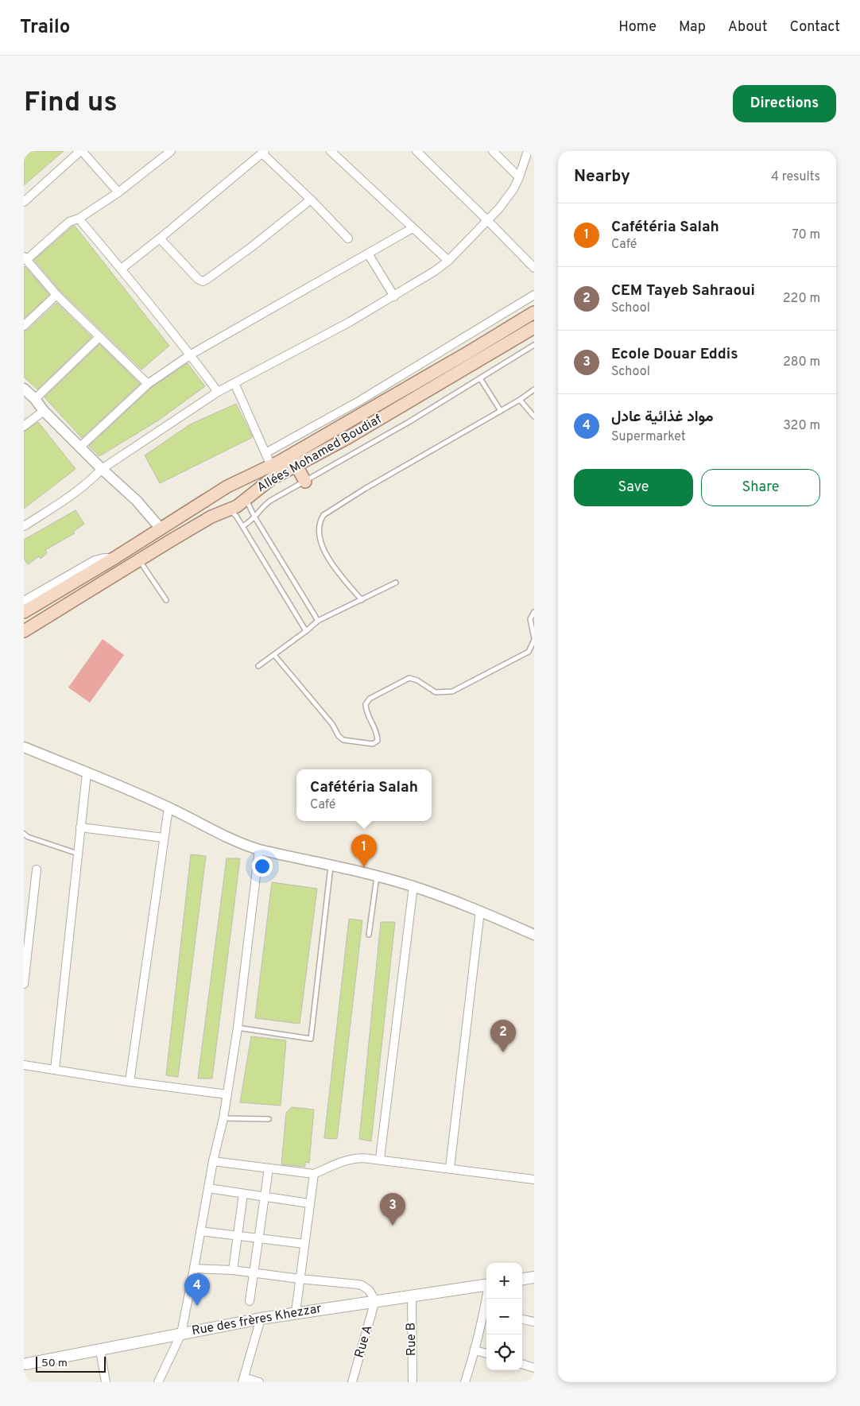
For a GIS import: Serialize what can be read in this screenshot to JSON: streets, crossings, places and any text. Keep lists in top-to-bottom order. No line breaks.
{"streets":{"main road":["Allées Mohamed Boudiaf","Rue des frères Khezzar"],"street":["Rue B","Rue A"]},"crossings":[["Rue des frères Khezzar","Rue B"],["Rue des frères Khezzar","Rue A"]],"scale_bar":"50 m","page":{"header":"Trailo","nav":["Home","Map","About","Contact"],"buttons":["Directions",["Save","Share"]],"title":"Find us","heading":["Nearby","4 results"],"list":[{"mark":"1","name":"Cafétéria Salah","note":"Café","value":"70 m"},{"mark":"2","name":"CEM Tayeb Sahraoui","note":"School","value":"220 m"},{"mark":"3","name":"Ecole Douar Eddis","note":"School","value":"280 m"},{"mark":"4","name":"مواد غذائية عادل","note":"Supermarket","value":"320 m"}],"popup":["Cafétéria Salah","Café"],"pins":["1","2","3","4"],"map_buttons":["+","−"],"scale":"50 m"}}
